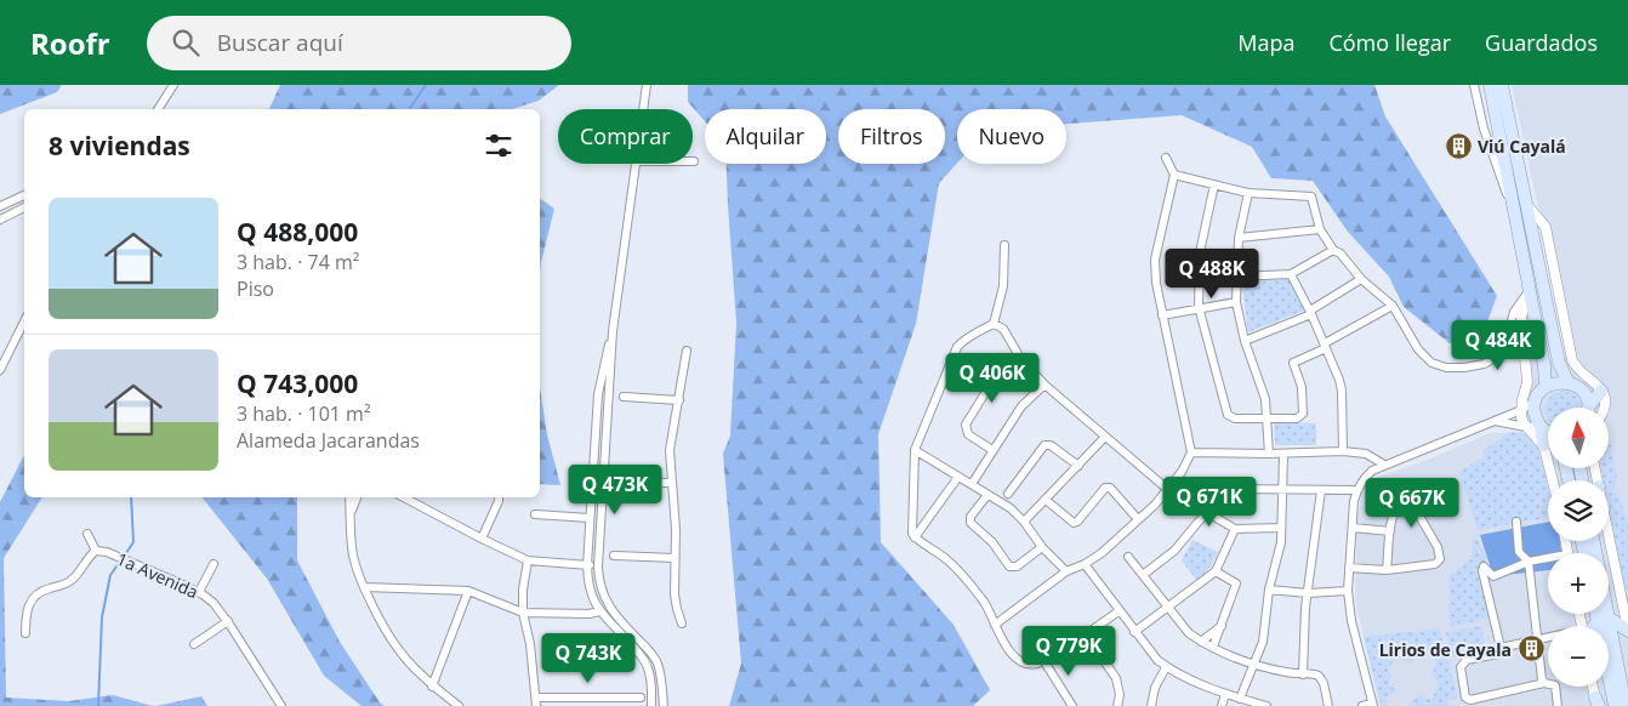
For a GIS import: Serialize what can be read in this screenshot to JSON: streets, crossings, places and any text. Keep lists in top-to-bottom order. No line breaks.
{"streets":{"street":["1a Avenida"]},"places":{"building":["Viú Cayalá","Lirios de Cayala"]},"north":"top","page":{"header":"Roofr","search":"Buscar aquí","nav":["Mapa","Cómo llegar","Guardados"],"chip":["Comprar","Alquilar","Filtros","Nuevo"],"heading":"8 viviendas","list":[{"name":"Q 488,000","note":"3 hab. · 74 m² · Piso"},{"name":"Q 743,000","note":"3 hab. · 101 m² · Alameda Jacarandas"}],"price":["Q 488K","Q 484K","Q 406K","Q 473K","Q 671K","Q 667K","Q 779K","Q 743K"],"map_buttons":["+","−"]}}
